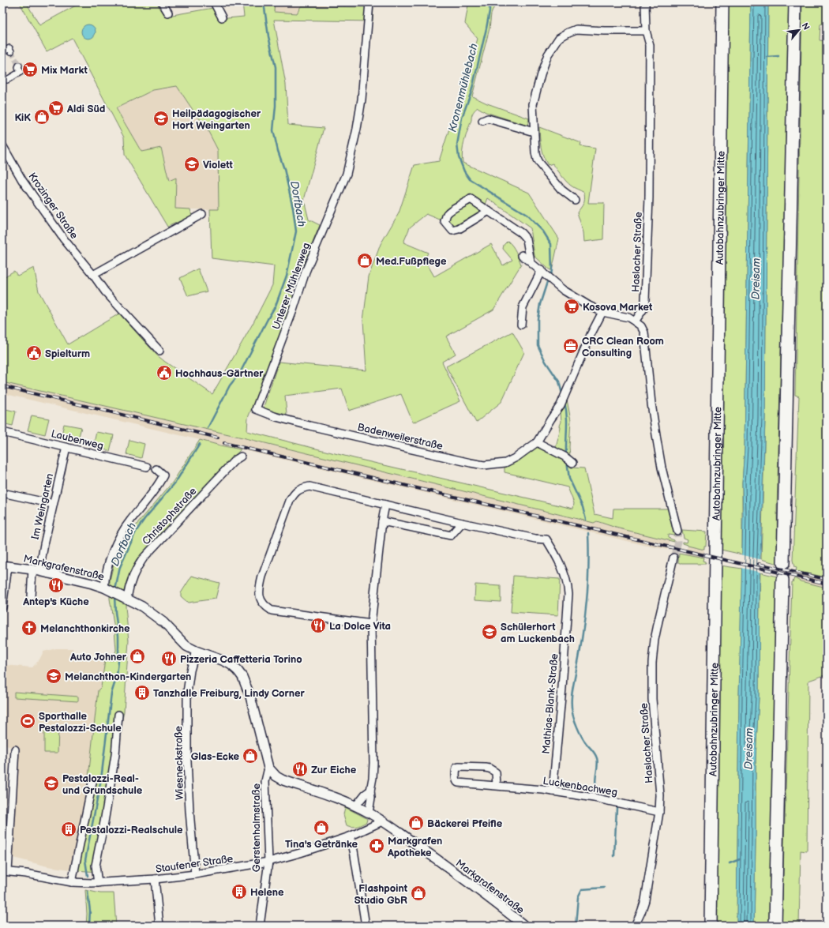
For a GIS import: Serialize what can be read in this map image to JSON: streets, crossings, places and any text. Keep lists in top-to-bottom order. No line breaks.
{"streets":{"highway":["Autobahnzubringer Mitte"],"street":["Krozinger Straße","Haslacher Straße","Unterer Mühlenweg","Badenweilerstraße","Laubenweg","Im Weingarten","Christophstraße","Markgrafenstraße","Mathias-Blank-Straße","Wiesneckstraße","Luckenbachweg","Gerstenhalmstraße","Staufener Straße"]},"crossings":[["Haslacher Straße","Luckenbachweg"],["Unterer Mühlenweg","Badenweilerstraße"],["Laubenweg","Im Weingarten"],["Im Weingarten","Markgrafenstraße"],["Christophstraße","Markgrafenstraße"],["Markgrafenstraße","Wiesneckstraße"],["Markgrafenstraße","Gerstenhalmstraße"],["Markgrafenstraße","Staufener Straße"],["Mathias-Blank-Straße","Luckenbachweg"],["Wiesneckstraße","Staufener Straße"],["Gerstenhalmstraße","Staufener Straße"]],"water":["Kronenmühlebach","Dorfbach","Dreisam"],"places":{"supermarket":["Mix Markt","Aldi Süd","Kosova Market"],"shop":["KiK","Med.Fußpflege","Auto Johner","Glas-Ecke","Bäckerei Pfeifle","Tina's Getränke","Flashpoint Studio GbR"],"school or university":["Heilpädagogischer Hort Weingarten","Violett","Schülerhort am Luckenbach","Melanchthon-Kindergarten","Pestalozzi-Real- und Grundschule"],"office":["CRC Clean Room Consulting"],"public building":["Spielturm","Hochhaus-Gärtner"],"restaurant":["Antep's Küche","La Dolce Vita","Pizzeria Caffetteria Torino","Zur Eiche"],"church":["Melanchthonkirche"],"building":["Tanzhalle Freiburg, Lindy Corner","Pestalozzi-Realschule","Helene"],"sports":["Sporthalle Pestalozzi-Schule"],"pharmacy":["Markgrafen Apotheke"]},"north":"top right"}
